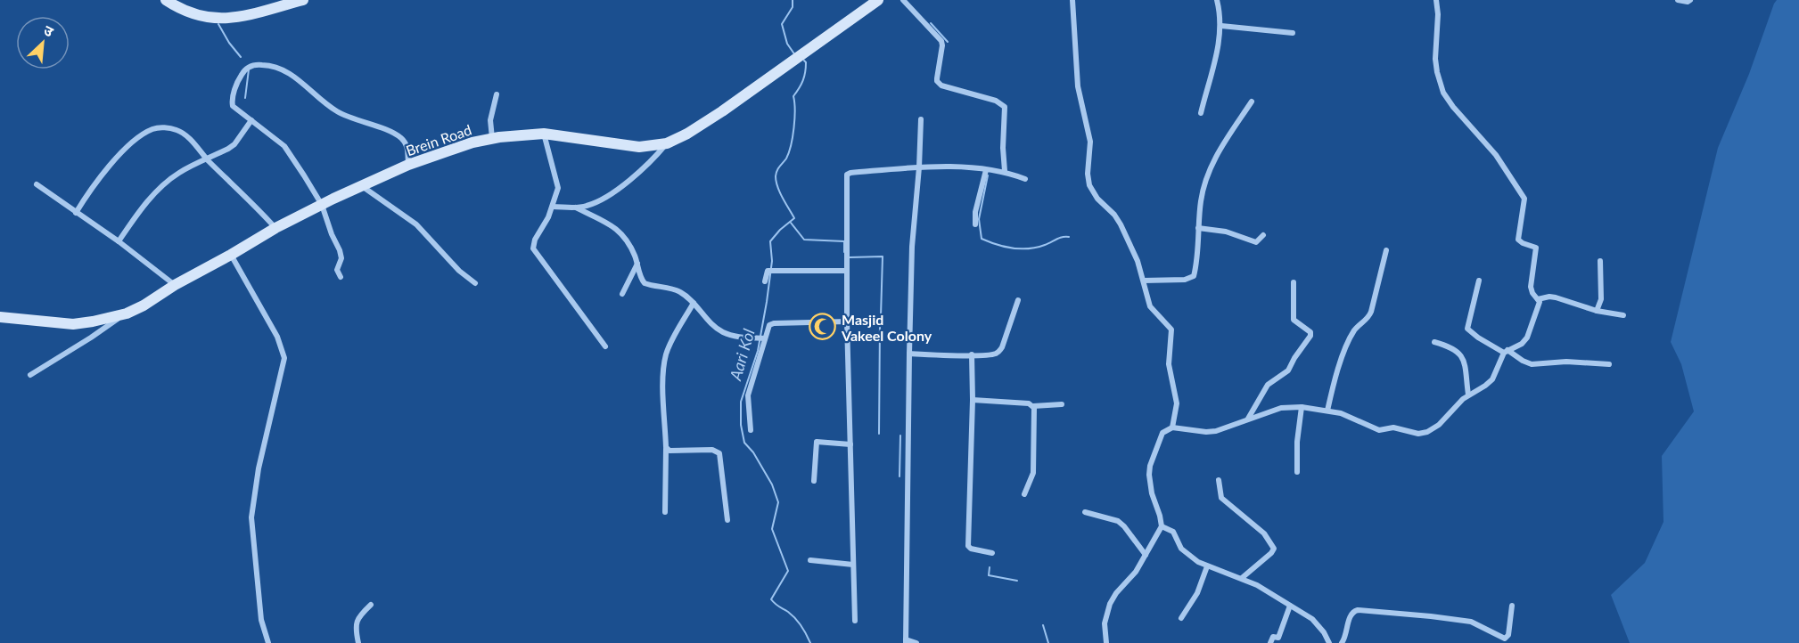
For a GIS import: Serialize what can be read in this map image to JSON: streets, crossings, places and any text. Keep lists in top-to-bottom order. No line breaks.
{"streets":{"street":["Brein Road"]},"water":["Aari Kol"],"places":{"mosque":["Masjid Vakeel Colony"]},"north":"top right"}
